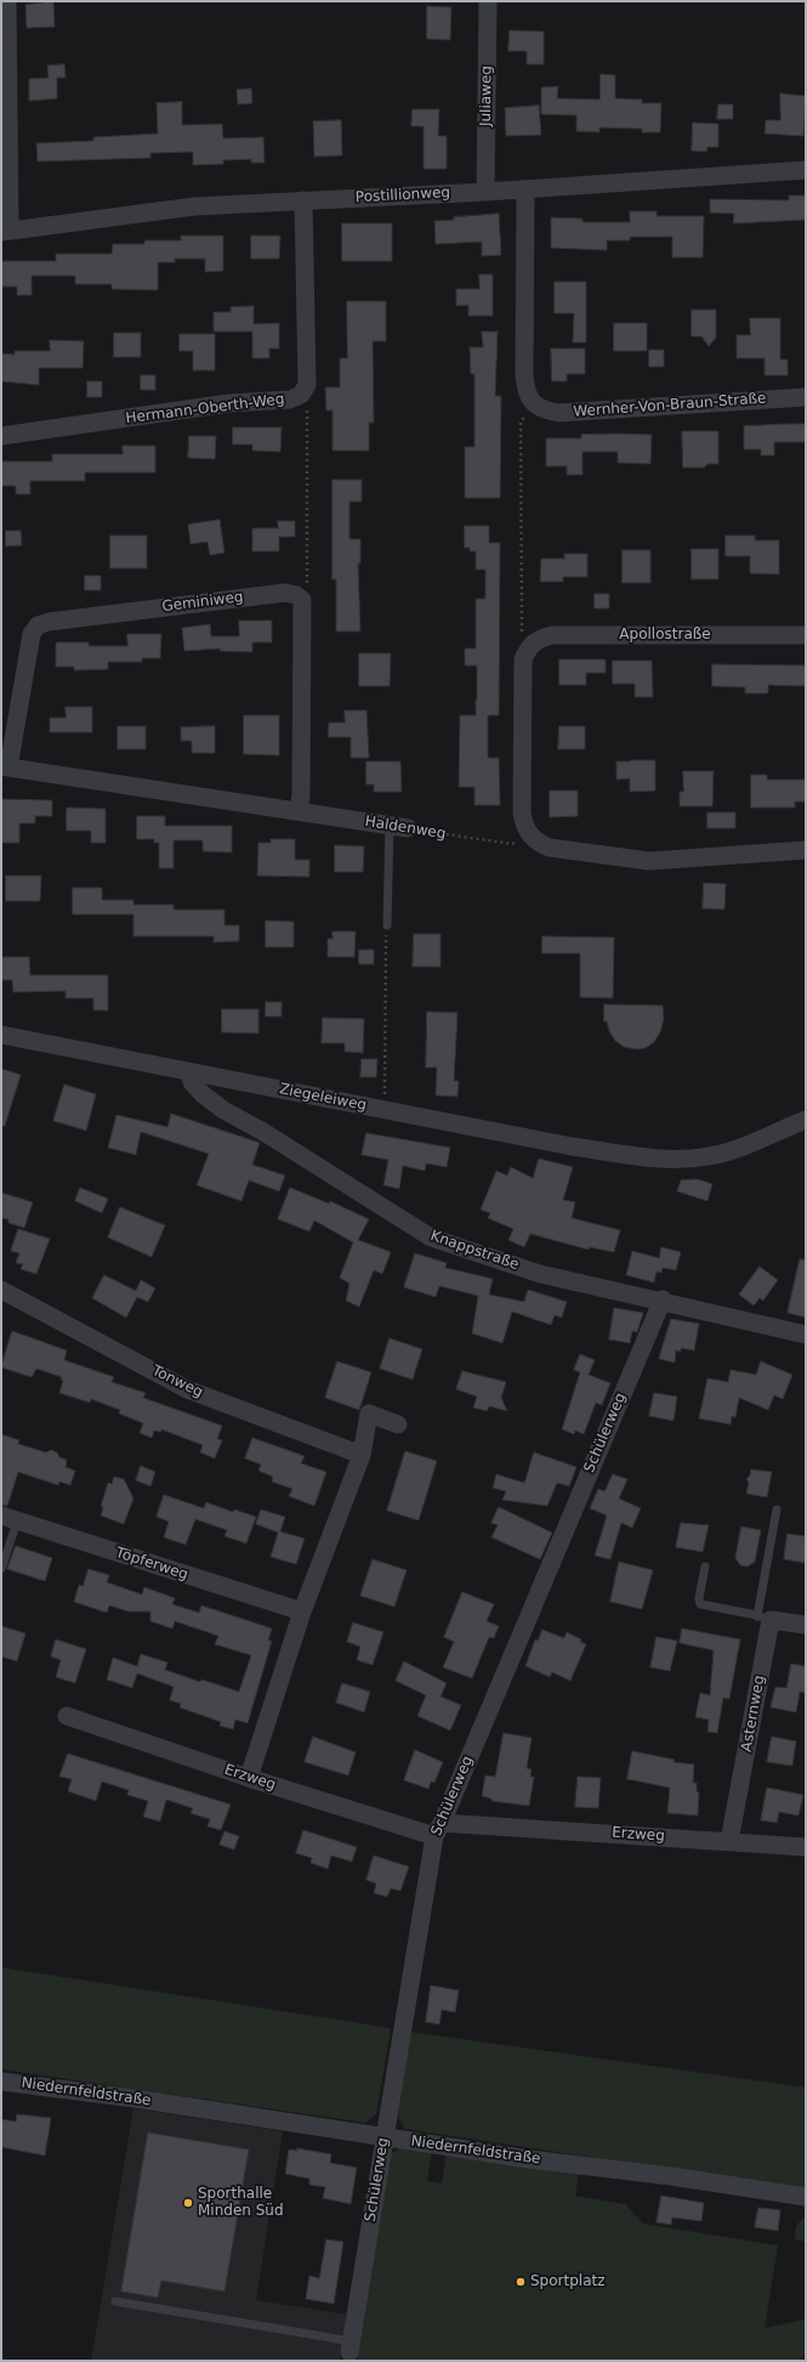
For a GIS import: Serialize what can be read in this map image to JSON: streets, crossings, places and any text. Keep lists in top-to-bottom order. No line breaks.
{"streets":{"street":["Juliaweg","Postillionweg","Wernher-Von-Braun-Straße","Hermann-Oberth-Weg","Geminiweg","Apollostraße","Haldenweg","Ziegeleiweg","Knappstraße","Tonweg","Schülerweg","Töpferweg","Asternweg","Erzweg","Niedernfeldstraße"]},"crossings":[["Juliaweg","Postillionweg"],["Geminiweg","Haldenweg"],["Ziegeleiweg","Knappstraße"],["Knappstraße","Schülerweg"],["Schülerweg","Erzweg"],["Schülerweg","Niedernfeldstraße"],["Asternweg","Erzweg"]],"places":["Sporthalle Minden Süd","Sportplatz"]}
